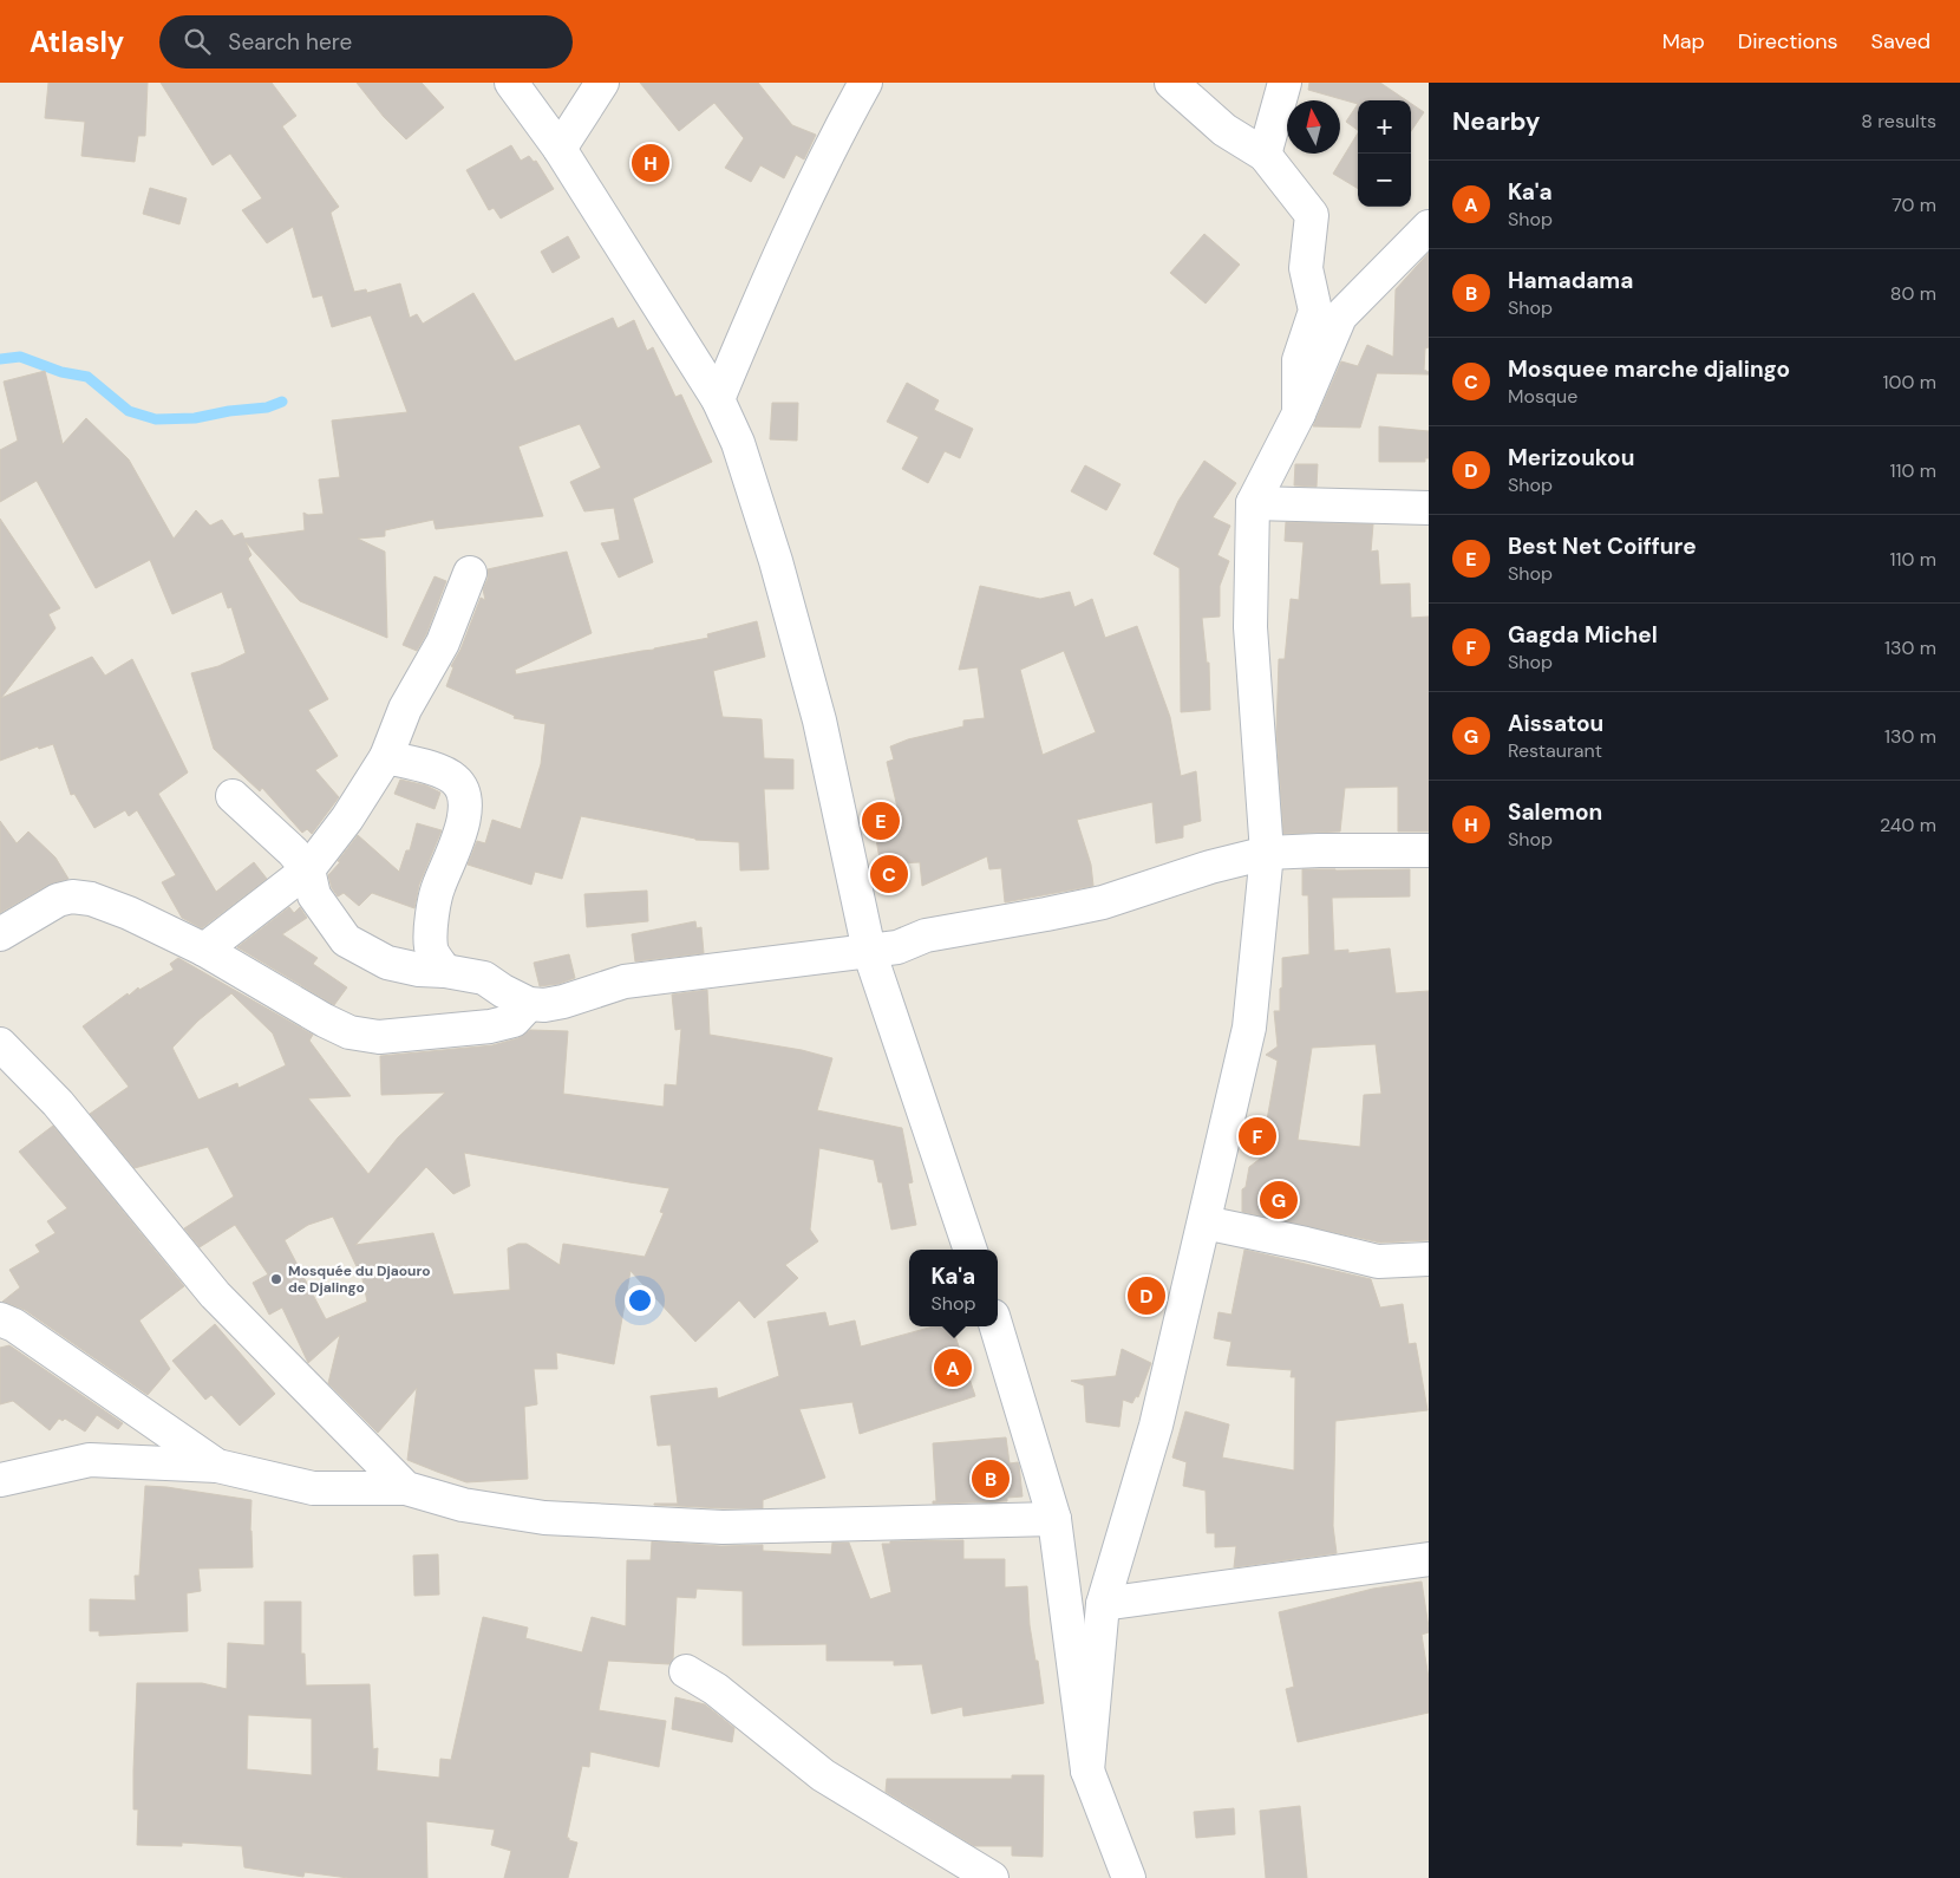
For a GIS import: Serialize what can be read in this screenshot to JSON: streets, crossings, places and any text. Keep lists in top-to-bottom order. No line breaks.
{"places":["Mosquée du Djaouro de Djalingo"],"north":"top","page":{"header":"Atlasly","search":"Search here","nav":["Map","Directions","Saved"],"heading":["Nearby","8 results"],"map_buttons":["+","−"],"pins":["H","E","C","F","G","D","A","B"],"list":[{"mark":"A","name":"Ka'a","note":"Shop","value":"70 m"},{"mark":"B","name":"Hamadama","note":"Shop","value":"80 m"},{"mark":"C","name":"Mosquee marche djalingo","note":"Mosque","value":"100 m"},{"mark":"D","name":"Merizoukou","note":"Shop","value":"110 m"},{"mark":"E","name":"Best Net Coiffure","note":"Shop","value":"110 m"},{"mark":"F","name":"Gagda Michel","note":"Shop","value":"130 m"},{"mark":"G","name":"Aissatou","note":"Restaurant","value":"130 m"},{"mark":"H","name":"Salemon","note":"Shop","value":"240 m"}],"popup":["Ka'a","Shop"]}}
